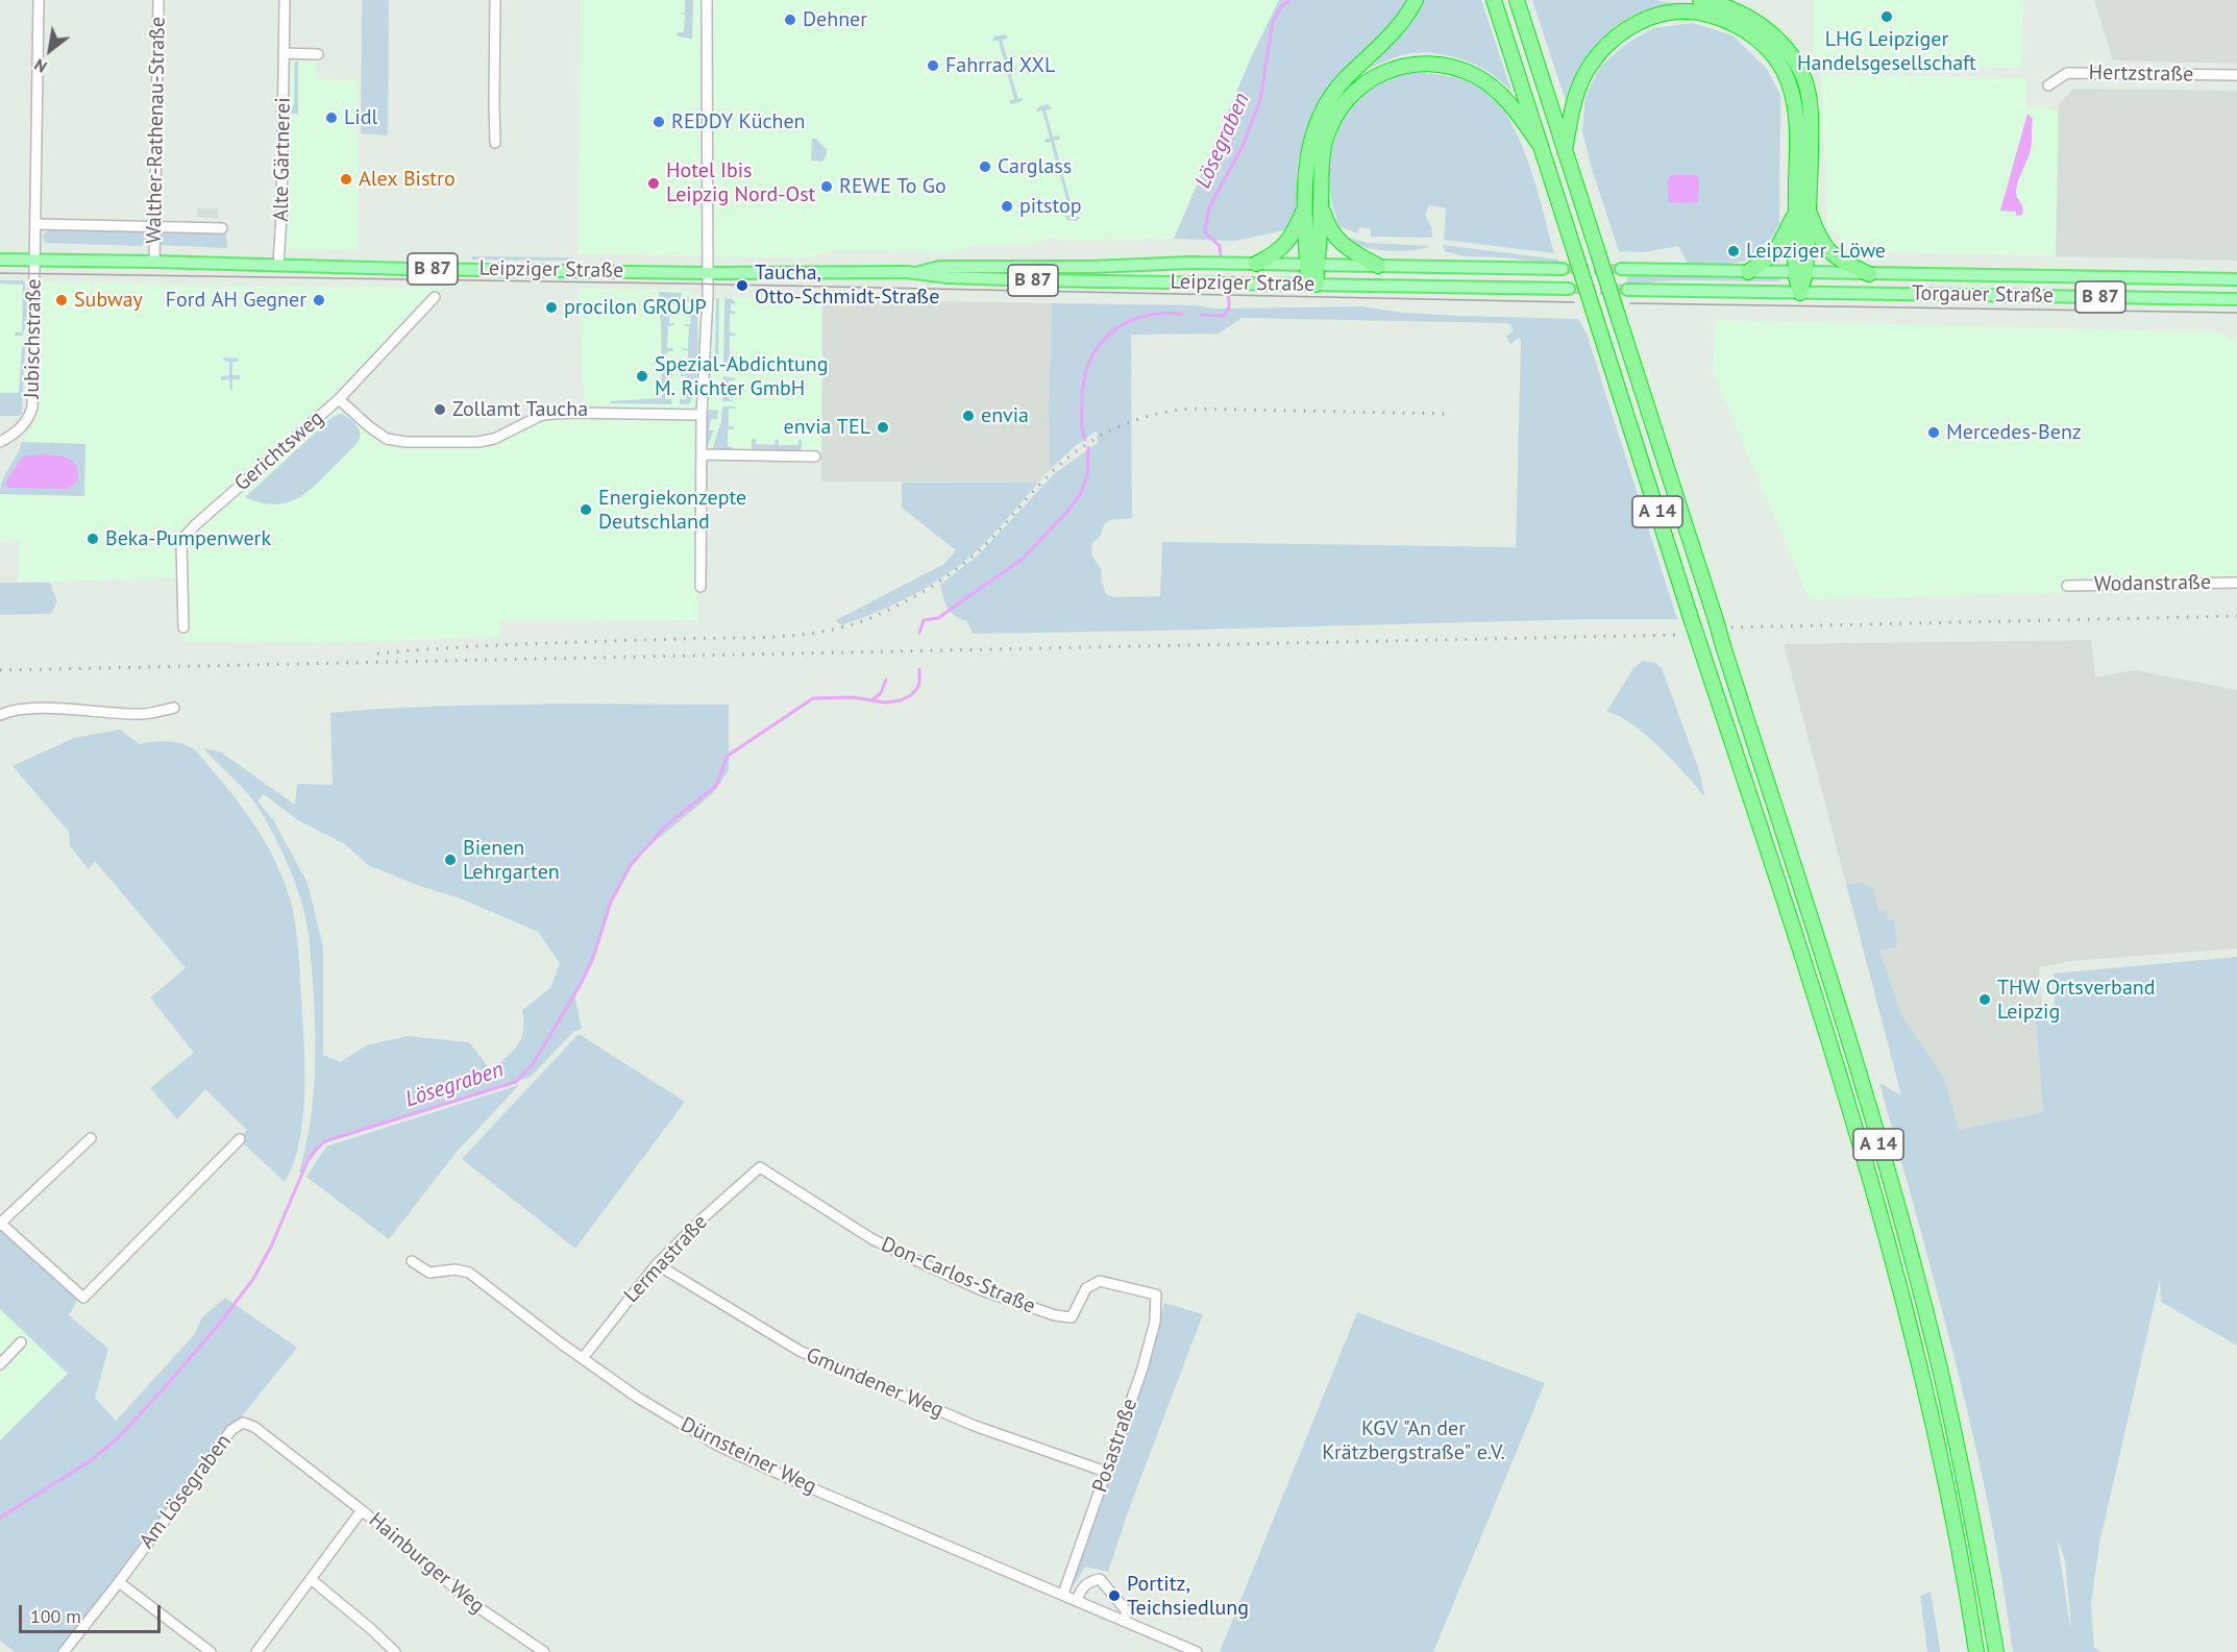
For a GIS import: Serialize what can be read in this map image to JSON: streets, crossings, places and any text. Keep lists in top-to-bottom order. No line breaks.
{"streets":{"highway":["A 14"],"main road":["B 87","Leipziger Straße","Torgauer Straße"],"street":["Hertzstraße","Walther-Rathenau-Straße","Alte Gärtnerei","Jubischstraße","Gerichtsweg","Wodanstraße","Lermastraße","Don-Carlos-Straße","Gmundener Weg","Posastraße","Dürnsteiner Weg","Am Lösegraben","Hainburger Weg"]},"crossings":[["Walther-Rathenau-Straße","Leipziger Straße"],["Alte Gärtnerei","Leipziger Straße"],["B 87","Leipziger Straße"],["B 87","Torgauer Straße"],["Leipziger Straße","Jubischstraße"],["Lermastraße","Don-Carlos-Straße"],["Lermastraße","Gmundener Weg"],["Lermastraße","Dürnsteiner Weg"],["Don-Carlos-Straße","Posastraße"],["Gmundener Weg","Posastraße"],["Posastraße","Dürnsteiner Weg"],["Am Lösegraben","Hainburger Weg"]],"water":["Lösegraben"],"parks":["KGV \"An der Krätzbergstraße\" e.V."],"places":["LHG Leipziger Handelsgesellschaft","Dehner","Fahrrad XXL","Lidl","REDDY Küchen","Carglass","Alex Bistro","Hotel Ibis Leipzig Nord-Ost","REWE To Go","pitstop","Leipziger -Löwe","Taucha, Otto-Schmidt-Straße","Subway","Ford AH Gegner","procilon GROUP","Spezial-Abdichtung M. Richter GmbH","Zollamt Taucha","envia","envia TEL","Mercedes-Benz","Energiekonzepte Deutschland","Beka-Pumpenwerk","Bienen Lehrgarten","THW Ortsverband Leipzig","Portitz, Teichsiedlung"],"scale_bar":"100 m","north":"bottom left"}
